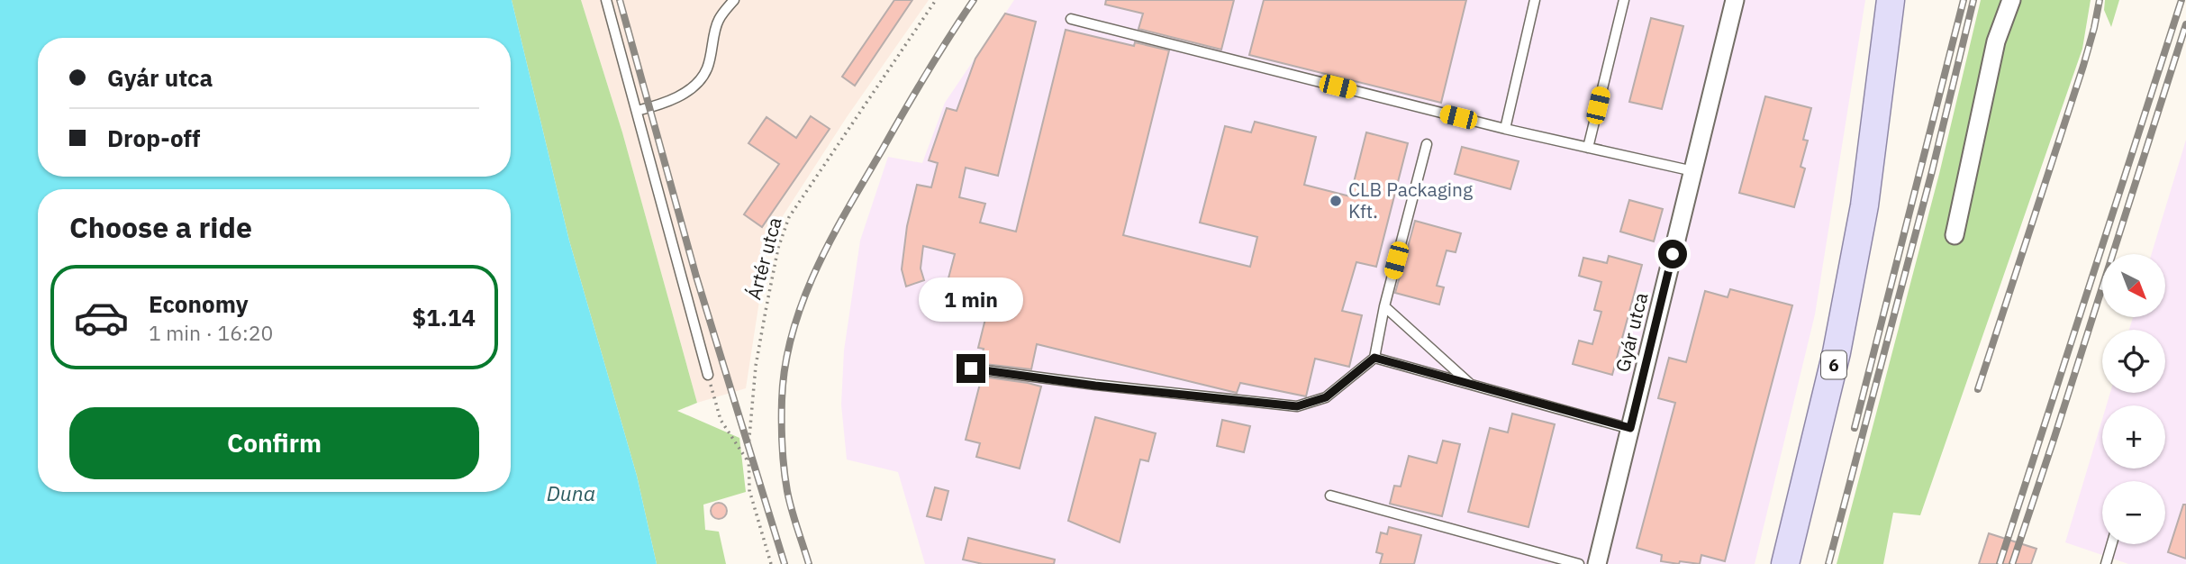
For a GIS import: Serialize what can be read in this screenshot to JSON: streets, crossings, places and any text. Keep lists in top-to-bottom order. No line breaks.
{"streets":{"main road":["6"],"street":["Gyár utca"],"path":["Ártér utca"]},"water":["Duna"],"places":["CLB Packaging Kft."],"north":"bottom right","page":{"banner":["Gyár utca","Drop-off"],"heading":"Choose a ride","map_buttons":["+","−"],"list":[{"name":"Economy","note":"1 min · 16:20","value":"$1.14"}],"bubble":"1 min","buttons":"Confirm"}}
